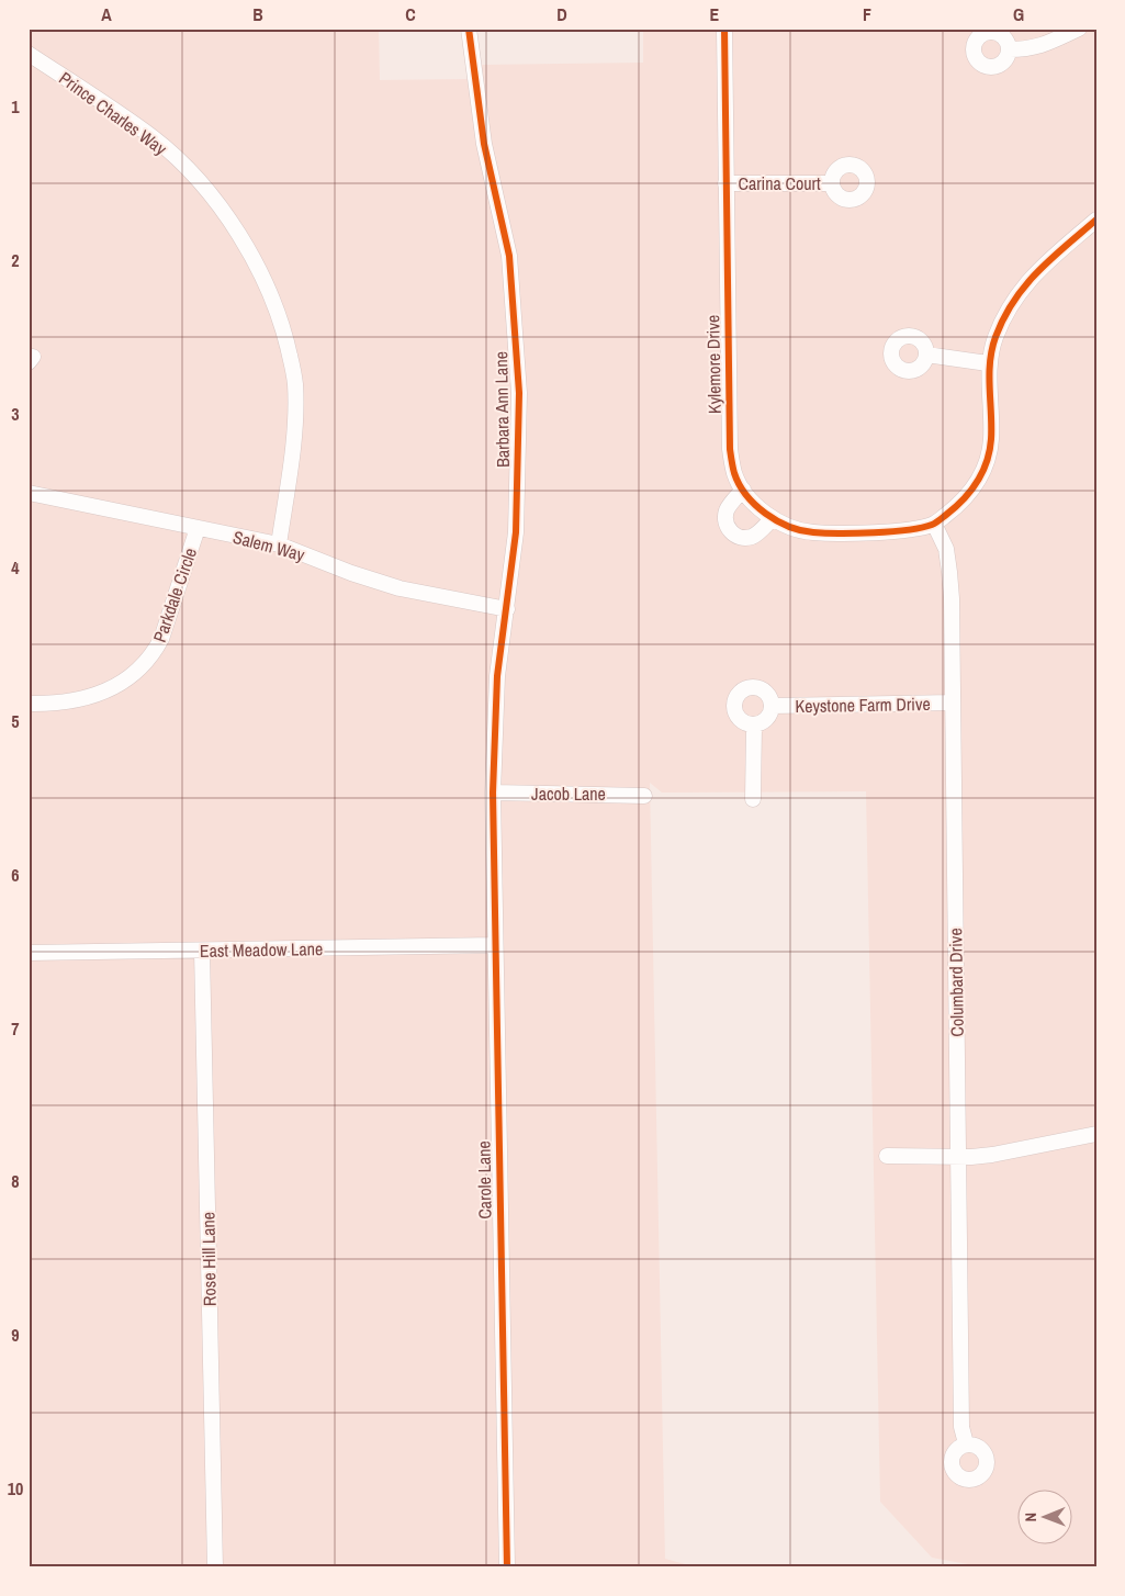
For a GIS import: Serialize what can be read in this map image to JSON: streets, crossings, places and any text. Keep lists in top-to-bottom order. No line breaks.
{"streets":{"street":["Prince Charles Way","Carina Court","Kylemore Drive","Barbara Ann Lane","Salem Way","Parkdale Circle","Keystone Farm Drive","Jacob Lane","East Meadow Lane","Columbard Drive","Carole Lane","Rose Hill Lane"]},"crossings":[["Prince Charles Way","Salem Way"],["Carina Court","Kylemore Drive"],["Kylemore Drive","Columbard Drive"],["Barbara Ann Lane","Salem Way"],["Barbara Ann Lane","Jacob Lane"],["Barbara Ann Lane","Carole Lane"],["Salem Way","Parkdale Circle"],["Keystone Farm Drive","Columbard Drive"],["Jacob Lane","Carole Lane"],["East Meadow Lane","Carole Lane"],["East Meadow Lane","Rose Hill Lane"]],"north":"left","grid":{"columns":["A","B","C","D","E","F","G"],"rows":["1","2","3","4","5","6","7","8","9","10"]}}
